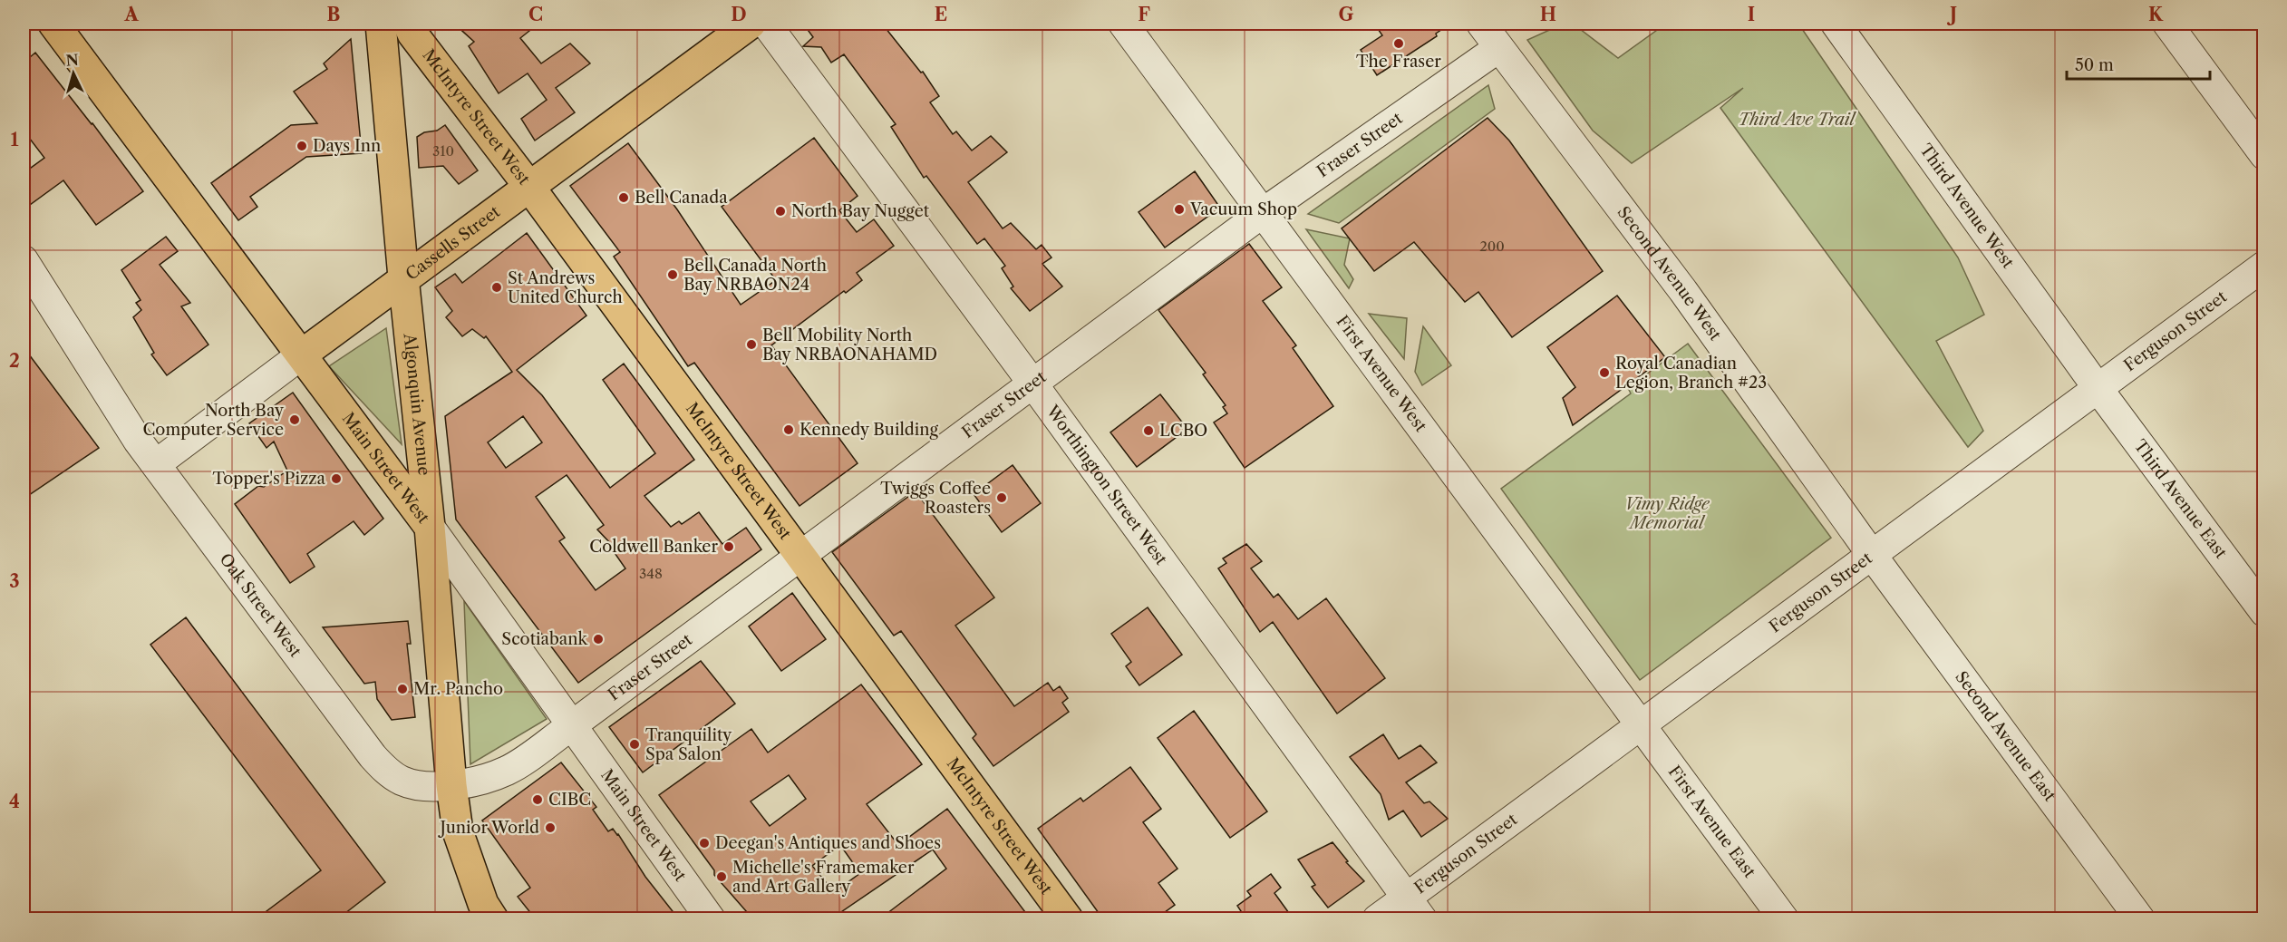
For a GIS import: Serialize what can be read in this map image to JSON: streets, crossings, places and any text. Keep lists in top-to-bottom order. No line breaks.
{"streets":{"main road":["McIntyre Street West","Cassells Street","Algonquin Avenue","Main Street West"],"street":["Fraser Street","Third Avenue West","Second Avenue West","Ferguson Street","First Avenue West","Worthington Street West","Third Avenue East","Oak Street West","Second Avenue East","First Avenue East"]},"crossings":[["McIntyre Street West","Fraser Street"],["McIntyre Street West","Cassells Street"],["Fraser Street","Second Avenue West"],["Fraser Street","First Avenue West"],["Fraser Street","Algonquin Avenue"],["Fraser Street","Main Street West"],["Fraser Street","Worthington Street West"],["Fraser Street","Oak Street West"],["Third Avenue West","Ferguson Street"],["Third Avenue West","Third Avenue East"],["Cassells Street","Algonquin Avenue"],["Cassells Street","Main Street West"],["Cassells Street","Oak Street West"],["Second Avenue West","Ferguson Street"],["Second Avenue West","Second Avenue East"],["Ferguson Street","First Avenue West"],["Ferguson Street","Worthington Street West"],["Ferguson Street","Third Avenue East"],["Ferguson Street","Second Avenue East"],["Ferguson Street","First Avenue East"],["First Avenue West","First Avenue East"],["Algonquin Avenue","Main Street West"],["Algonquin Avenue","Oak Street West"]],"parks":["Third Ave Trail","Vimy Ridge Memorial"],"places":["The Fraser","Days Inn","Bell Canada","Vacuum Shop","North Bay Nugget","Bell Canada North Bay NRBAON24","St Andrews United Church","Bell Mobility North Bay NRBAONAHAMD","Royal Canadian Legion, Branch #23","North Bay Computer Service","Kennedy Building","LCBO","Topper's Pizza","Twiggs Coffee Roasters","Coldwell Banker","Scotiabank","Mr. Pancho","Tranquility Spa Salon","CIBC","Junior World","Deegan's Antiques and Shoes","Michelle's Framemaker and Art Gallery"],"house_numbers":["310","200","348"],"scale_bar":"50 m","north":"top","grid":{"columns":["A","B","C","D","E","F","G","H","I","J","K"],"rows":["1","2","3","4"]}}
